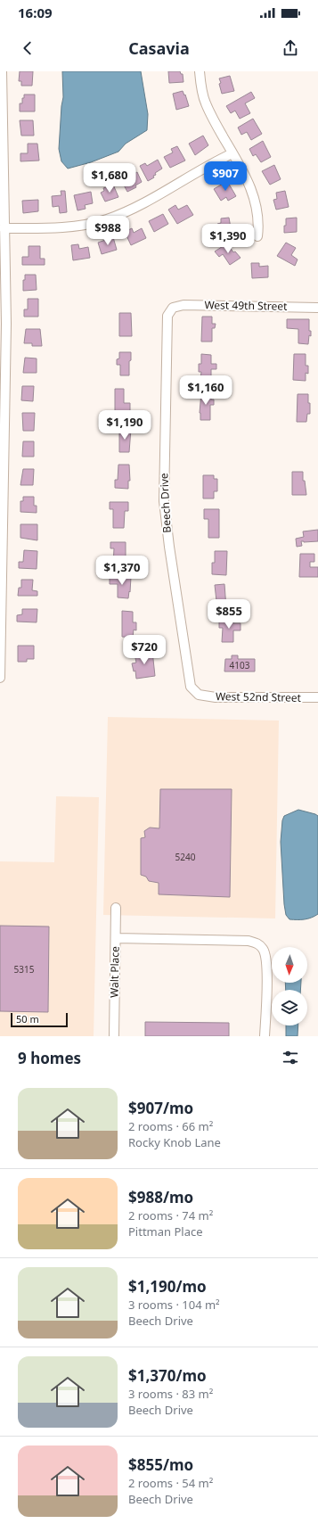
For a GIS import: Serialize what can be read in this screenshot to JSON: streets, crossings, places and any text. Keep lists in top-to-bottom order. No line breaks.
{"streets":{"street":["West 49th Street","Beech Drive","West 52nd Street","Walt Place"]},"crossings":[["West 49th Street","Beech Drive"],["Beech Drive","West 52nd Street"]],"house_numbers":["4103","5240","5315"],"scale_bar":"50 m","north":"bottom","page":{"status":"16:09","header":"Casavia","price":["$907","$1,680","$988","$1,390","$1,160","$1,190","$1,370","$855","$720"],"scale":"50 m","heading":"9 homes","list":[{"name":"$907/mo","note":"2 rooms · 66 m² · Rocky Knob Lane"},{"name":"$988/mo","note":"2 rooms · 74 m² · Pittman Place"},{"name":"$1,190/mo","note":"3 rooms · 104 m² · Beech Drive"},{"name":"$1,370/mo","note":"3 rooms · 83 m² · Beech Drive"},{"name":"$855/mo","note":"2 rooms · 54 m² · Beech Drive"}]}}
